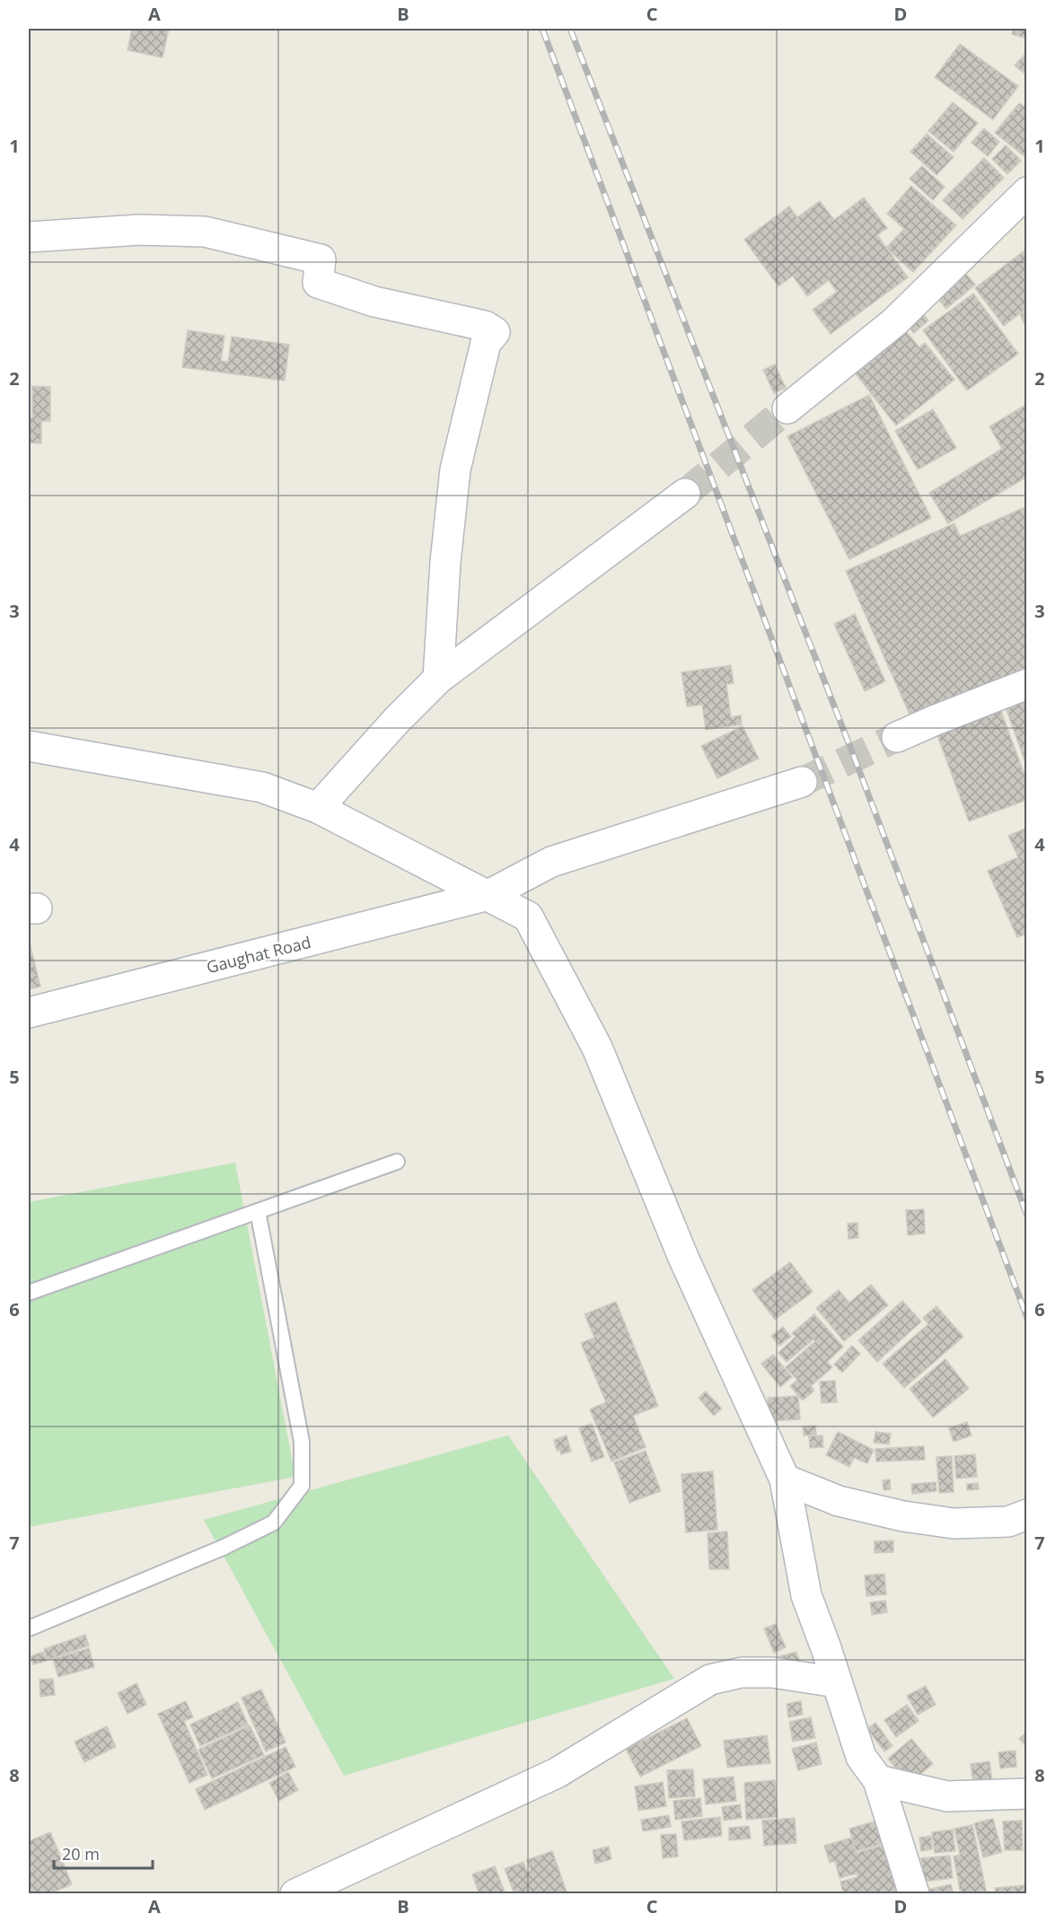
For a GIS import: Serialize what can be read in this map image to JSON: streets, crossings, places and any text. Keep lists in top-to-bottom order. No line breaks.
{"streets":{"street":["Gaughat Road"]},"scale_bar":"20 m","grid":{"columns":["A","B","C","D"],"rows":["1","2","3","4","5","6","7","8"]}}
